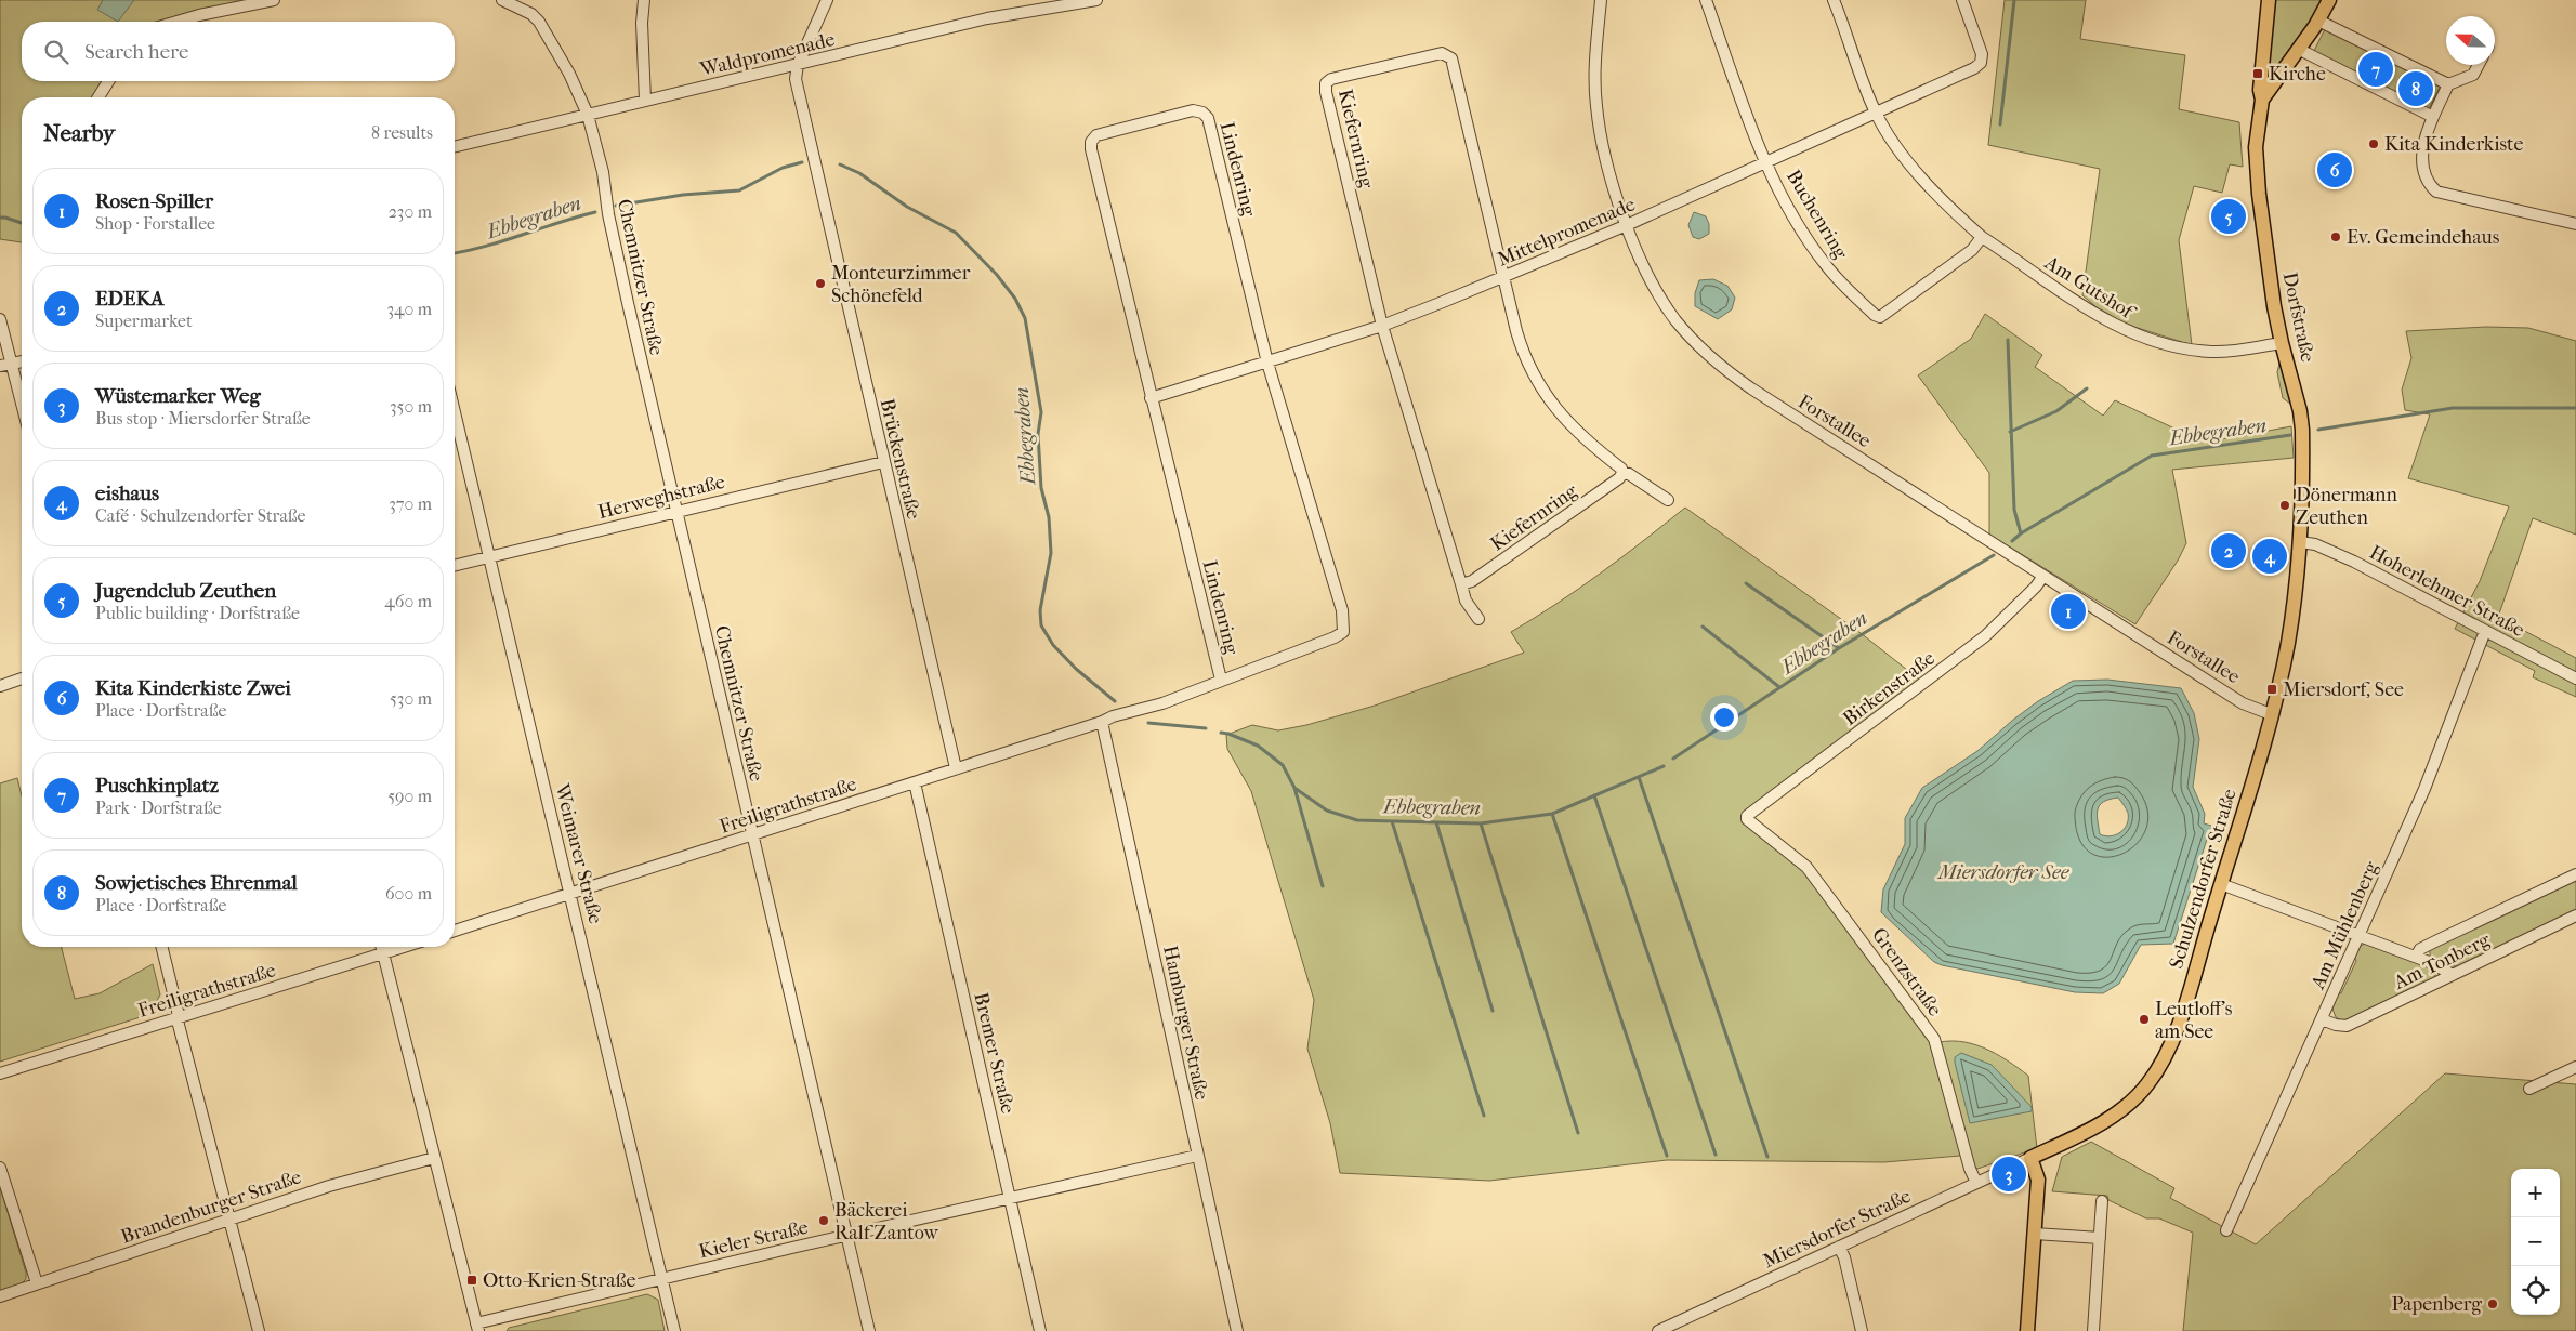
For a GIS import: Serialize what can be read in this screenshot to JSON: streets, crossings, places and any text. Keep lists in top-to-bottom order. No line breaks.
{"streets":{"main road":["Dorfstraße","Schulzendorfer Straße"],"street":["Waldpromenade","Kiefernring","Lindenring","Buchenring","Mittelpromenade","Chemnitzer Straße","Am Gutshof","Forstallee","Brückenstraße","Herweghstraße","Hoherlehmer Straße","Birkenstraße","Freiligrathstraße","Weimarer Straße","Am Mühlenberg","Am Tonberg","Grenzstraße","Hamburger Straße","Bremer Straße","Brandenburger Straße","Miersdorfer Straße","Kieler Straße"]},"crossings":[["Waldpromenade","Chemnitzer Straße"],["Waldpromenade","Brückenstraße"],["Kiefernring","Mittelpromenade"],["Lindenring","Mittelpromenade"],["Lindenring","Freiligrathstraße"],["Buchenring","Mittelpromenade"],["Buchenring","Am Gutshof"],["Mittelpromenade","Forstallee"],["Chemnitzer Straße","Herweghstraße"],["Chemnitzer Straße","Freiligrathstraße"],["Chemnitzer Straße","Kieler Straße"],["Am Gutshof","Dorfstraße"],["Dorfstraße","Hoherlehmer Straße"],["Dorfstraße","Schulzendorfer Straße"],["Forstallee","Birkenstraße"],["Forstallee","Schulzendorfer Straße"],["Brückenstraße","Herweghstraße"],["Brückenstraße","Freiligrathstraße"],["Herweghstraße","Weimarer Straße"],["Hoherlehmer Straße","Schulzendorfer Straße"],["Hoherlehmer Straße","Am Mühlenberg"],["Birkenstraße","Grenzstraße"],["Freiligrathstraße","Weimarer Straße"],["Freiligrathstraße","Hamburger Straße"],["Freiligrathstraße","Bremer Straße"],["Weimarer Straße","Kieler Straße"],["Schulzendorfer Straße","Miersdorfer Straße"],["Am Mühlenberg","Am Tonberg"],["Grenzstraße","Miersdorfer Straße"],["Hamburger Straße","Kieler Straße"],["Bremer Straße","Kieler Straße"]],"water":["Ebbegraben","Miersdorfer See"],"places":{"transit":["Kirche","Miersdorf, See","Otto-Krien-Straße"],"other":["Kita Kinderkiste","Ev. Gemeindehaus","Monteurzimmer Schönefeld","Dönermann Zeuthen","Leutloff's am See","Bäckerei Ralf Zantow","Papenberg"]},"north":"left","page":{"search":"Search here","pins":["7","8","6","5","2","4","1","3"],"heading":["Nearby","8 results"],"list":[{"mark":"1","name":"Rosen-Spiller","note":"Shop · Forstallee","value":"230 m"},{"mark":"2","name":"EDEKA","note":"Supermarket","value":"340 m"},{"mark":"3","name":"Wüstemarker Weg","note":"Bus stop · Miersdorfer Straße","value":"350 m"},{"mark":"4","name":"eishaus","note":"Café · Schulzendorfer Straße","value":"370 m"},{"mark":"5","name":"Jugendclub Zeuthen","note":"Public building · Dorfstraße","value":"460 m"},{"mark":"6","name":"Kita Kinderkiste Zwei","note":"Place · Dorfstraße","value":"530 m"},{"mark":"7","name":"Puschkinplatz","note":"Park · Dorfstraße","value":"590 m"},{"mark":"8","name":"Sowjetisches Ehrenmal","note":"Place · Dorfstraße","value":"600 m"}],"map_buttons":["+","−"]}}
